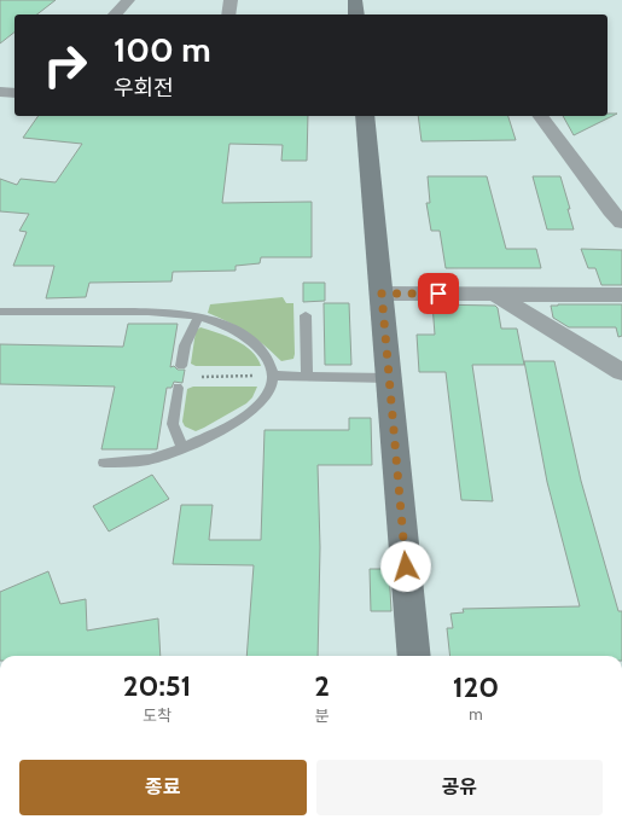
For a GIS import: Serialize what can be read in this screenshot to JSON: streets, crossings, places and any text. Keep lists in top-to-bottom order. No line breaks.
{"page":{"turn":["100 m","우회전"],"eta":["20:51","도착","2","분","120","m"],"buttons":["종료","공유"]}}
